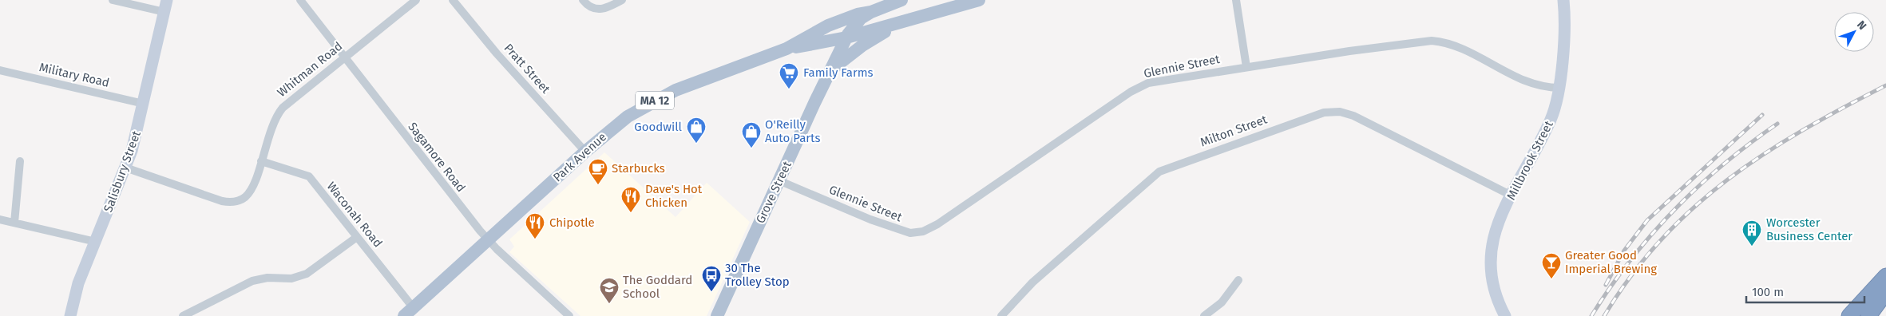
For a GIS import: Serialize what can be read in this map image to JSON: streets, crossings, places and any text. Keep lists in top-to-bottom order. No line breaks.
{"streets":{"main road":["MA 12","Park Avenue","Millbrook Street","Salisbury Street","Grove Street"],"street":["Glennie Street","Pratt Street","Whitman Road","Military Road","Milton Street","Sagamore Road","Waconah Road"]},"crossings":[["Glennie Street","Millbrook Street"],["Glennie Street","Grove Street"],["Pratt Street","Park Avenue"],["Whitman Road","Sagamore Road"],["Whitman Road","Salisbury Street"],["Whitman Road","Waconah Road"],["Military Road","Salisbury Street"],["MA 12","Park Avenue"],["MA 12","Grove Street"],["Milton Street","Millbrook Street"],["Sagamore Road","Park Avenue"],["Park Avenue","Grove Street"],["Park Avenue","Waconah Road"]],"places":{"supermarket":["Family Farms"],"shop":["Goodwill","O'Reilly Auto Parts"],"cafe":["Starbucks"],"restaurant":["Dave's Hot Chicken","Chipotle"],"building":["Worcester Business Center"],"bar":["Greater Good Imperial Brewing"],"bus stop":["30 The Trolley Stop"],"school or university":["The Goddard School"]},"scale_bar":"100 m","north":"top right"}
